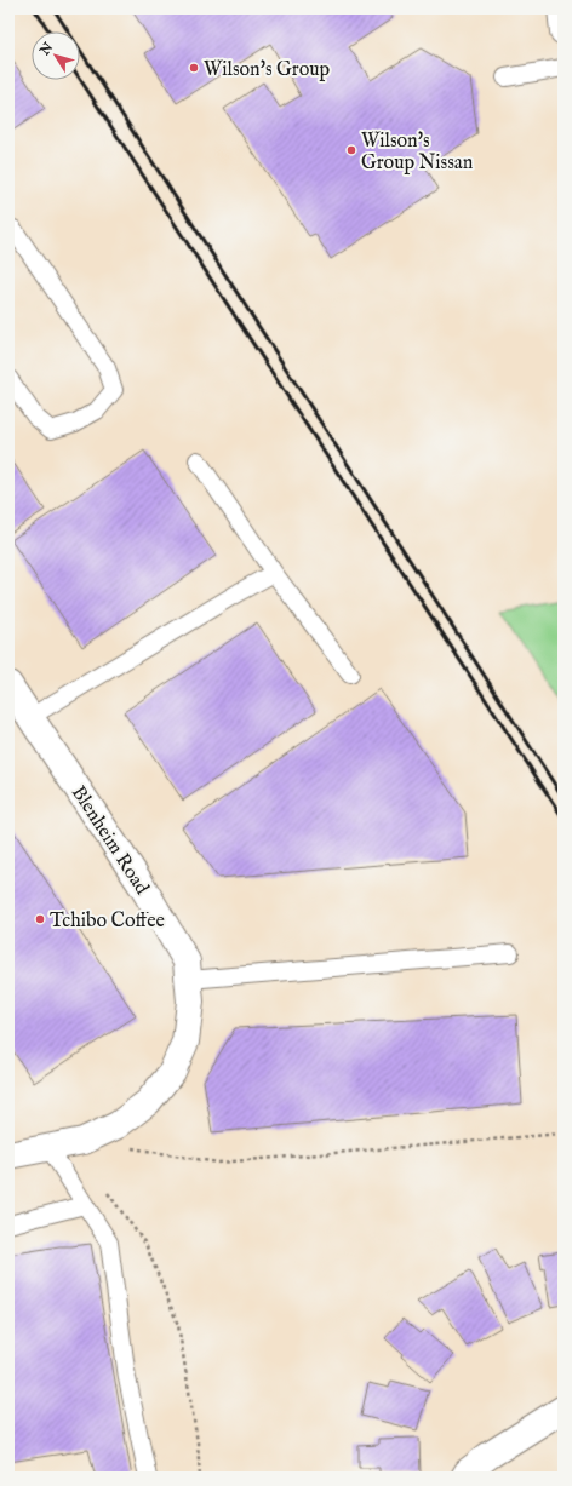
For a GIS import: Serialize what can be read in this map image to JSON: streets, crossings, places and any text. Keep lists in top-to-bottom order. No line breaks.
{"streets":{"street":["Blenheim Road"]},"places":["Wilson's Group","Wilson's Group Nissan","Tchibo Coffee"],"north":"top left"}
